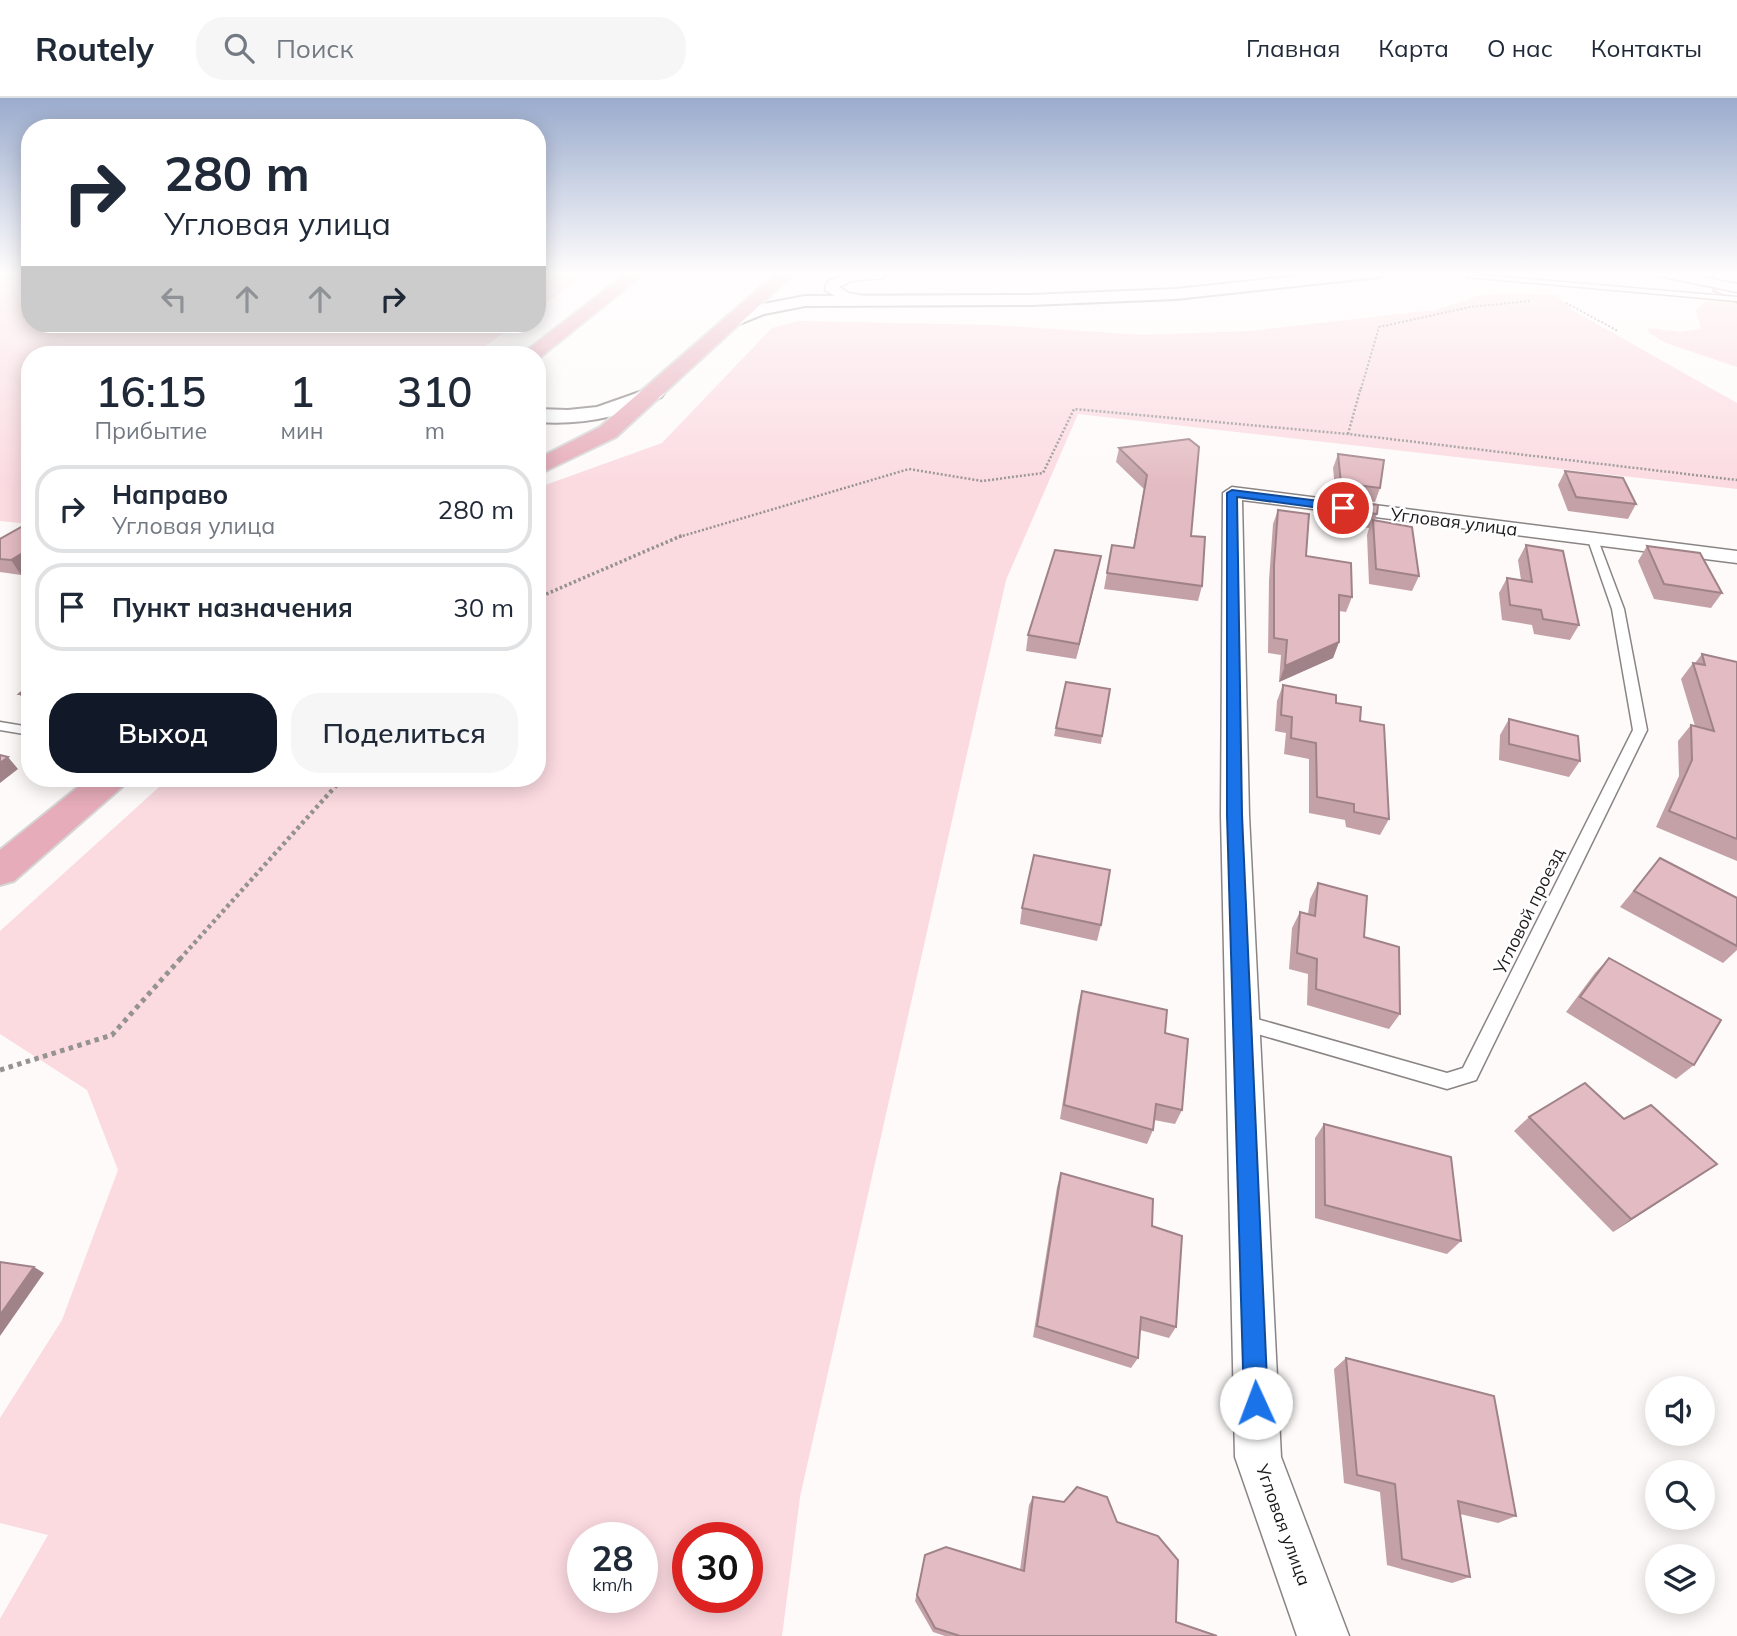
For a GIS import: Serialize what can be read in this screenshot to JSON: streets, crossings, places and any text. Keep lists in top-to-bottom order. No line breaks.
{"streets":{"street":["Угловая улица"],"lane":["Угловой проезд"]},"crossings":[["Угловая улица","Угловой проезд"]],"page":{"header":"Routely","search":"Поиск","nav":["Главная","Карта","О нас","Контакты"],"turn":["280 m","Угловая улица"],"eta":["16:15","Прибытие","1","мин","310","m"],"list":[{"name":"Направо","note":"Угловая улица","value":"280 m"},{"name":"Пункт назначения","value":"30 m"}],"buttons":["Выход","Поделиться"],"speed":"28 km/h","limit":"30"}}
